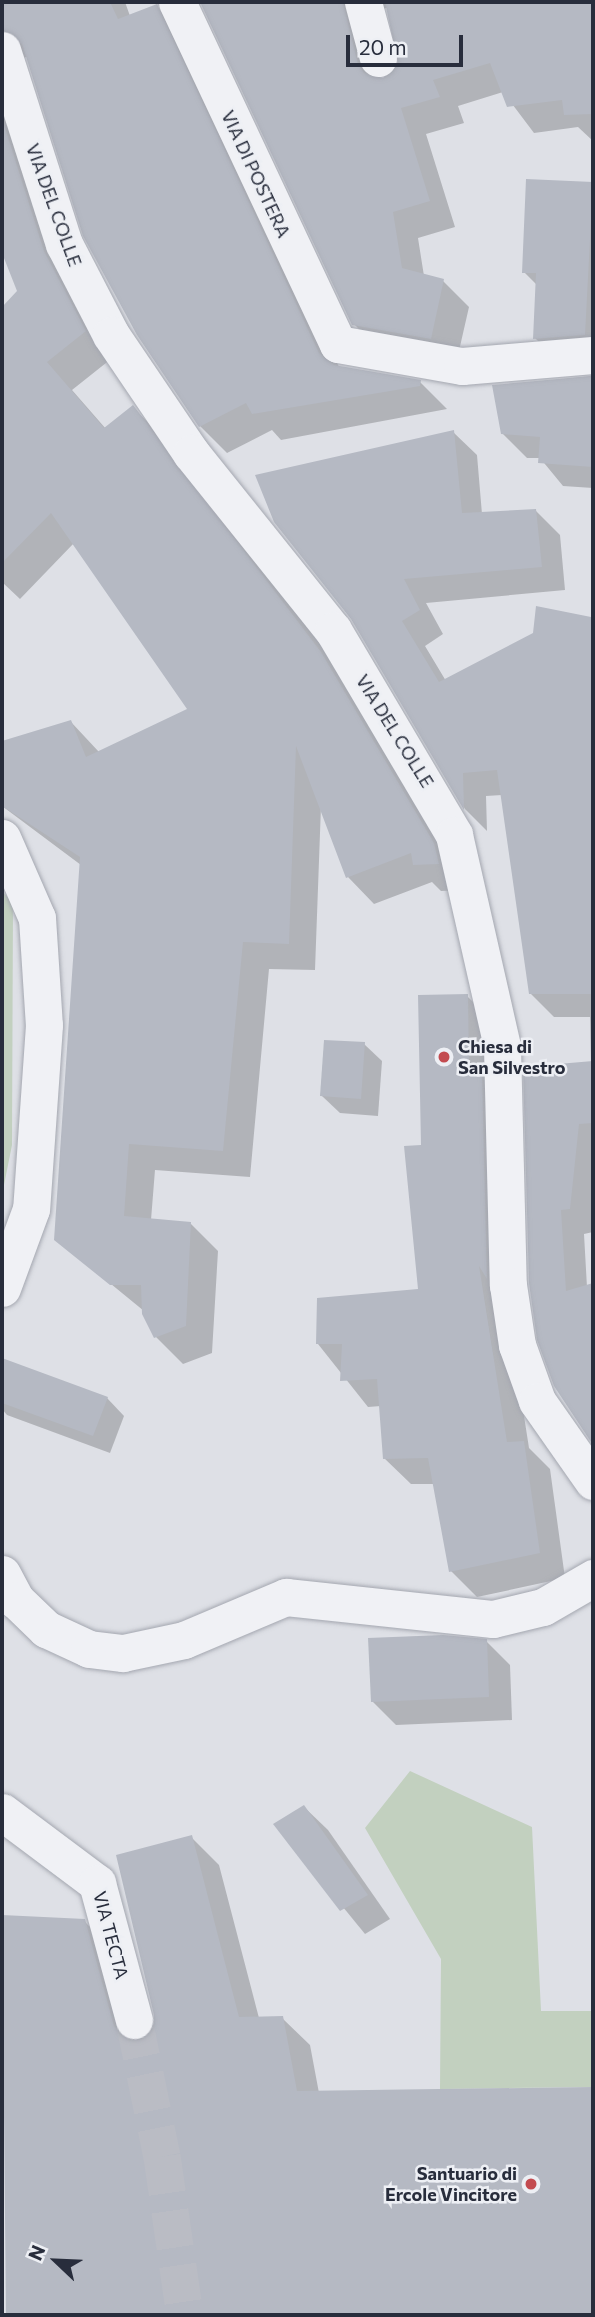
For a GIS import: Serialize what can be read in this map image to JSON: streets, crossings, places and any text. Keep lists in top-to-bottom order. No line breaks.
{"streets":{"street":["VIA DI POSTERA","VIA DEL COLLE","VIA TECTA"]},"places":["Chiesa di San Silvestro","Santuario di Ercole Vincitore"],"scale_bar":"20 m","north":"top left"}
